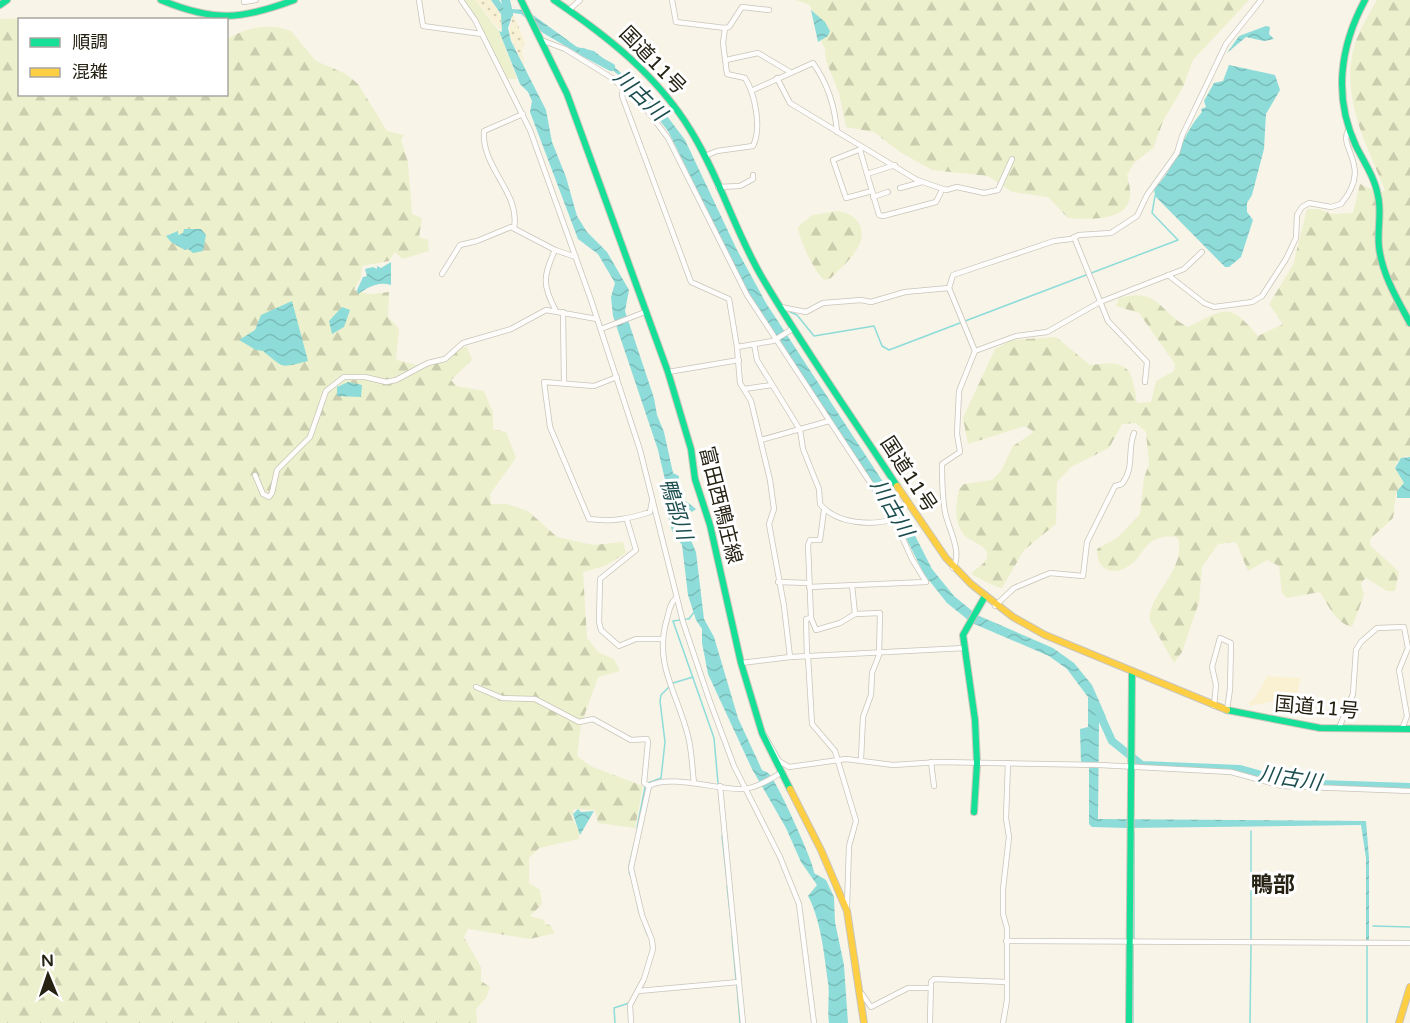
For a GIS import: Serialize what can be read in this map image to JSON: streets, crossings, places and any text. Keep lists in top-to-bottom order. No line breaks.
{"streets":{"main road":["国道11号","富田西鴨庄線"]},"districts":["鴨部"],"water":["川古川","鴨部川"],"legend":["順調","混雑"],"north":"top"}
